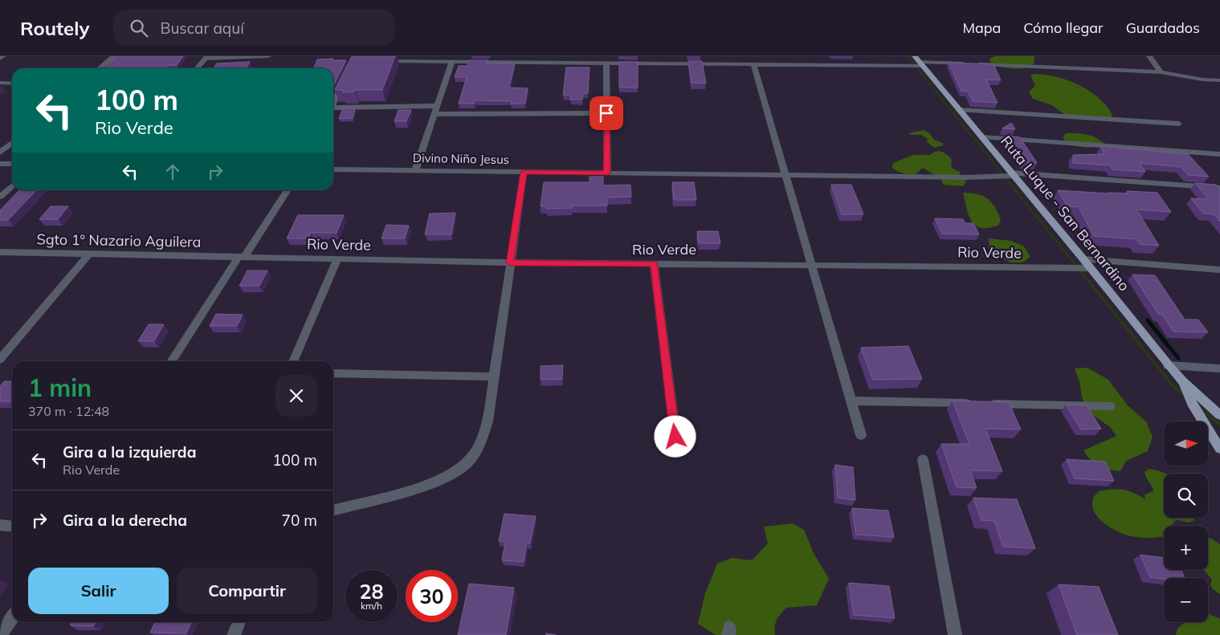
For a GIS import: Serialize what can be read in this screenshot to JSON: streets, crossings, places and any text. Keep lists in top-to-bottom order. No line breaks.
{"streets":{"main road":["Ruta Luque - San Bernardino"],"street":["Divino Niño Jesus","Sgto 1º Nazario Aguilera","Rio Verde"]},"crossings":[["Divino Niño Jesus","Ruta Luque - San Bernardino"],["Ruta Luque - San Bernardino","Rio Verde"],["Sgto 1º Nazario Aguilera","Rio Verde"]],"north":"right","page":{"header":"Routely","search":"Buscar aquí","nav":["Mapa","Cómo llegar","Guardados"],"turn":["100 m","Rio Verde"],"heading":["1 min","370 m · 12:48"],"map_buttons":["+","−"],"list":[{"name":"Gira a la izquierda","note":"Rio Verde","value":"100 m"},{"name":"Gira a la derecha","value":"70 m"}],"buttons":["Salir","Compartir"],"speed":"28 km/h","limit":"30"}}
